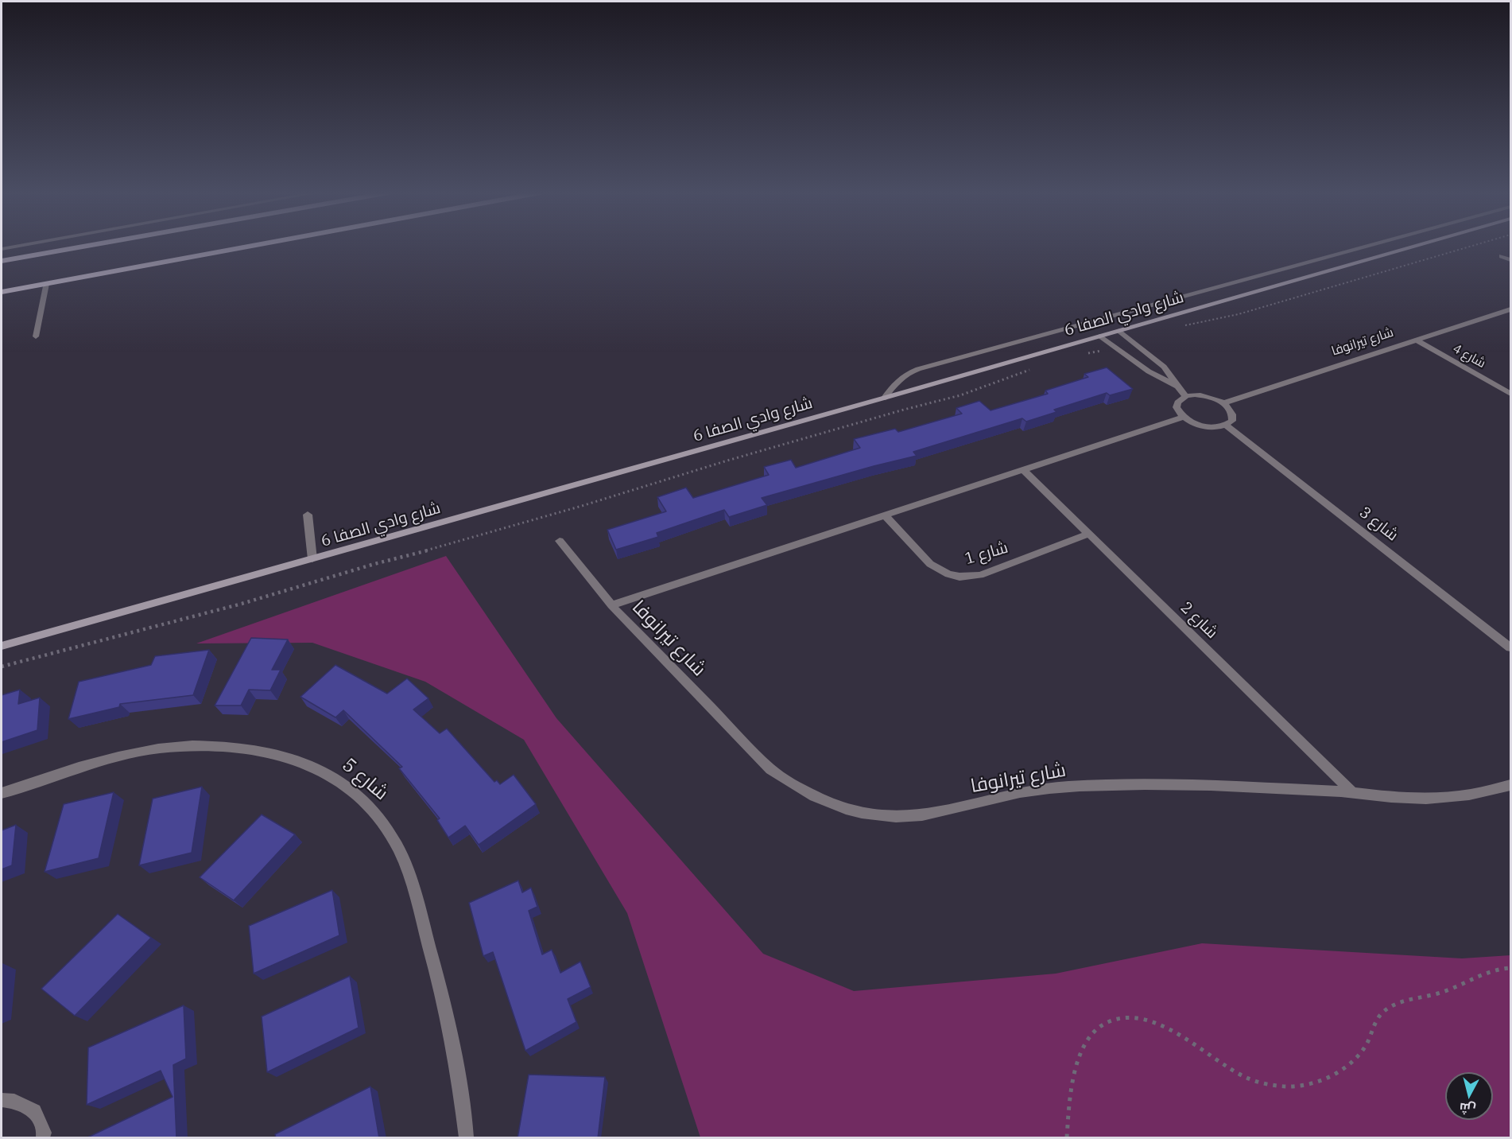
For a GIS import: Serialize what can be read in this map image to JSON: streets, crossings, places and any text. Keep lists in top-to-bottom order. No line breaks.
{"streets":{"main road":["شارع وادي الصفا 6"],"street":["شارع تيرانوفا","شارع 4","شارع 3","شارع 1","شارع 2","شارع 5"]},"crossings":[["شارع تيرانوفا","شارع 4"],["شارع تيرانوفا","شارع 1"],["شارع تيرانوفا","شارع 2"],["شارع 1","شارع 2"]],"north":"bottom"}
